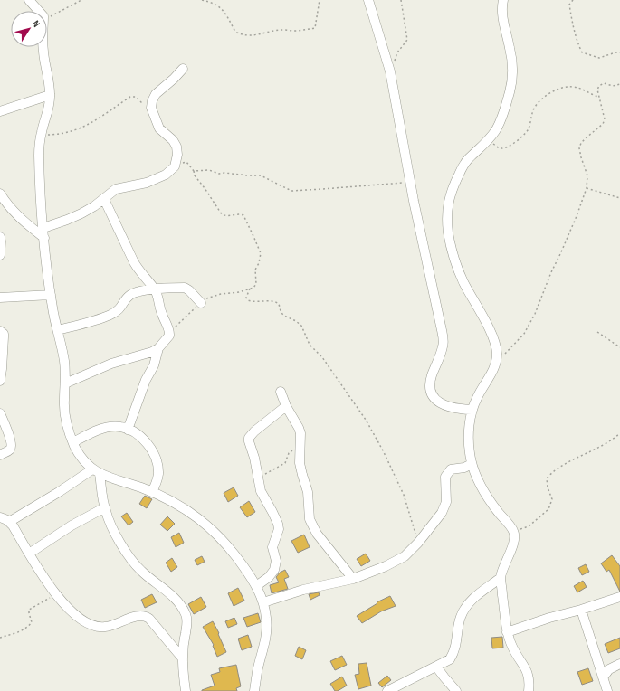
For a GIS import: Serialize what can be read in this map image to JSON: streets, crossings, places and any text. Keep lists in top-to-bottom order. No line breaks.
{"north":"top right"}
